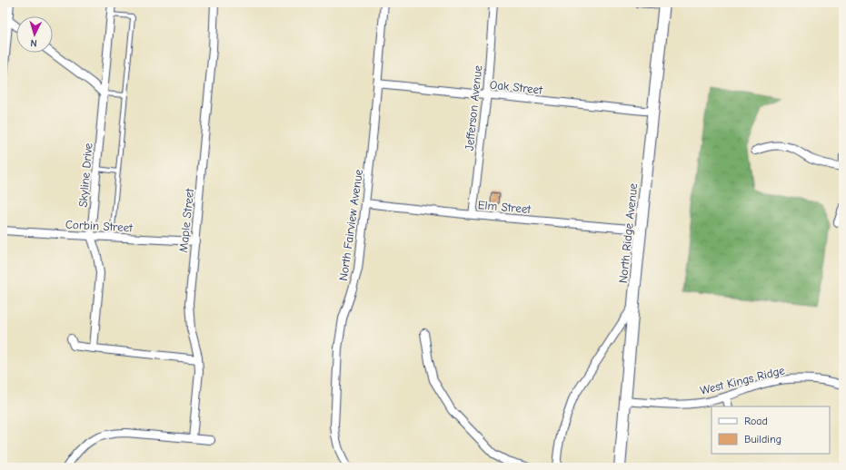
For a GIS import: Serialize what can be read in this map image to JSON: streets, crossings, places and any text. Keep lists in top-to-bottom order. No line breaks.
{"streets":{"street":["Oak Street","Jefferson Avenue","Skyline Drive","Elm Street","Maple Street","North Fairview Avenue","Corbin Street","North Ridge Avenue","West Kings Ridge"]},"crossings":[["Oak Street","Jefferson Avenue"],["Oak Street","North Fairview Avenue"],["Oak Street","North Ridge Avenue"],["Jefferson Avenue","Elm Street"],["Skyline Drive","Corbin Street"],["Elm Street","North Fairview Avenue"],["Elm Street","North Ridge Avenue"],["Maple Street","Corbin Street"],["North Ridge Avenue","West Kings Ridge"]],"legend":["Road","Building"],"north":"bottom"}
